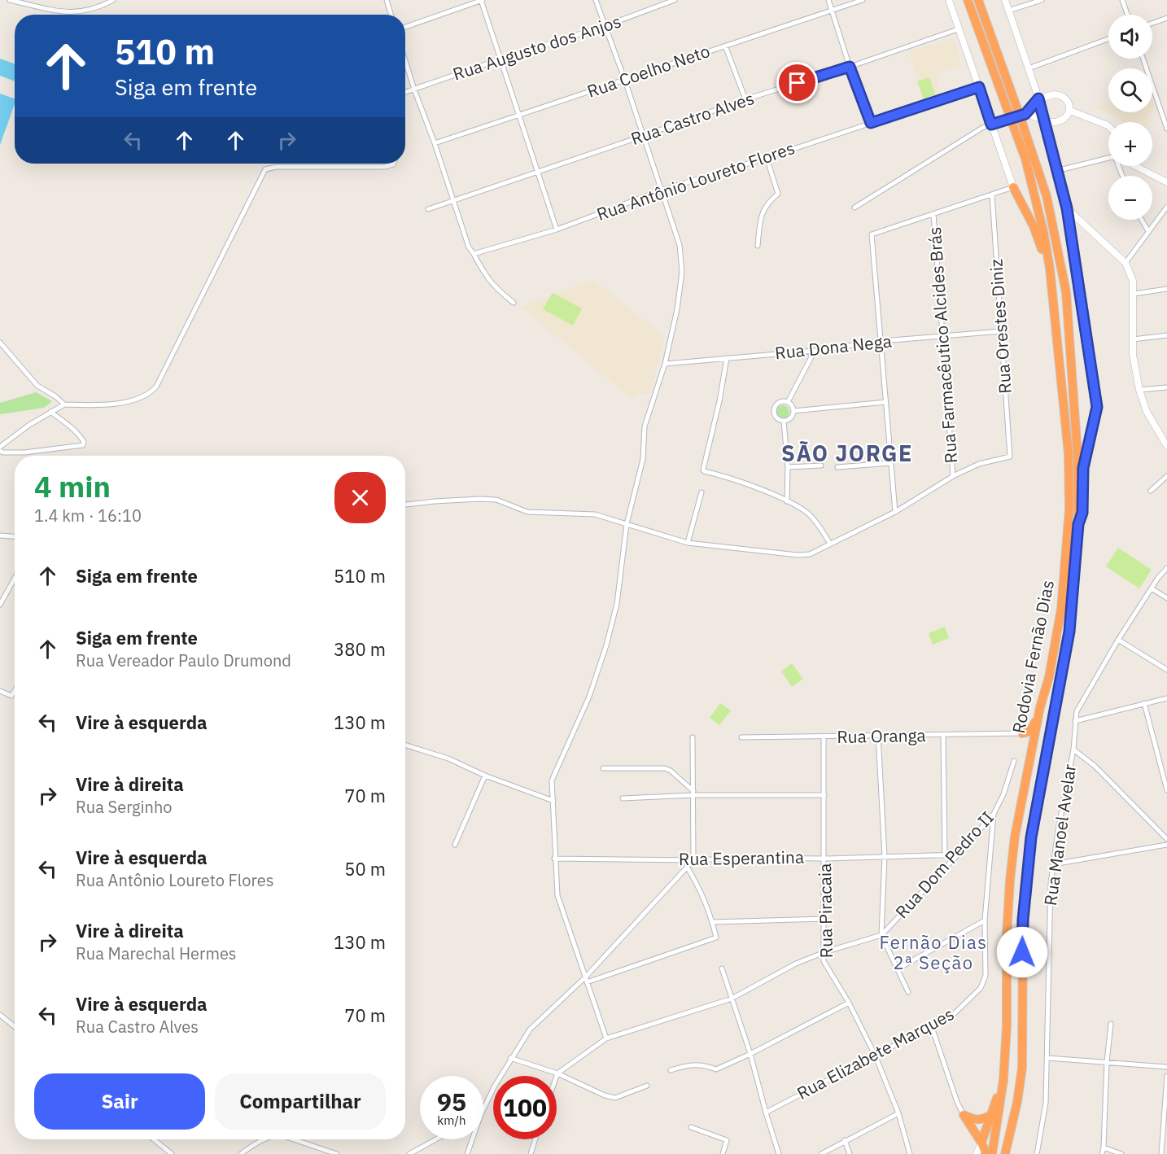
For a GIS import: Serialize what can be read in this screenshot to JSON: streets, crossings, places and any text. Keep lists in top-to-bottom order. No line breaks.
{"streets":{"highway":["Rodovia Fernão Dias"],"street":["Rua Augusto dos Anjos","Rua Coelho Neto","Rua Castro Alves","Rua Antônio Loureto Flores","Rua Orestes Diniz","Rua Farmacêutico Alcides Brás","Rua Dona Nega","Rua Oranga","Rua Manoel Avelar","Rua Esperantina","Rua Dom Pedro II","Rua Piracaia","Rua Elizabete Marques"]},"crossings":[["Rua Orestes Diniz","Rua Farmacêutico Alcides Brás"],["Rua Orestes Diniz","Rua Dona Nega"],["Rua Farmacêutico Alcides Brás","Rua Dona Nega"],["Rua Oranga","Rua Piracaia"],["Rua Esperantina","Rua Dom Pedro II"],["Rua Esperantina","Rua Piracaia"],["Rua Dom Pedro II","Rua Piracaia"],["Rua Dom Pedro II","Rua Elizabete Marques"],["Rua Piracaia","Rua Elizabete Marques"]],"districts":["SÃO JORGE","Fernão Dias 2ª Seção"],"page":{"map_buttons":["+","−"],"turn":["510 m","Siga em frente"],"heading":["4 min","1.4 km · 16:10"],"list":[{"name":"Siga em frente","value":"510 m"},{"name":"Siga em frente","note":"Rua Vereador Paulo Drumond","value":"380 m"},{"name":"Vire à esquerda","value":"130 m"},{"name":"Vire à direita","note":"Rua Serginho","value":"70 m"},{"name":"Vire à esquerda","note":"Rua Antônio Loureto Flores","value":"50 m"},{"name":"Vire à direita","note":"Rua Marechal Hermes","value":"130 m"},{"name":"Vire à esquerda","note":"Rua Castro Alves","value":"70 m"}],"buttons":["Sair","Compartilhar"],"speed":"95 km/h","limit":"100"}}
